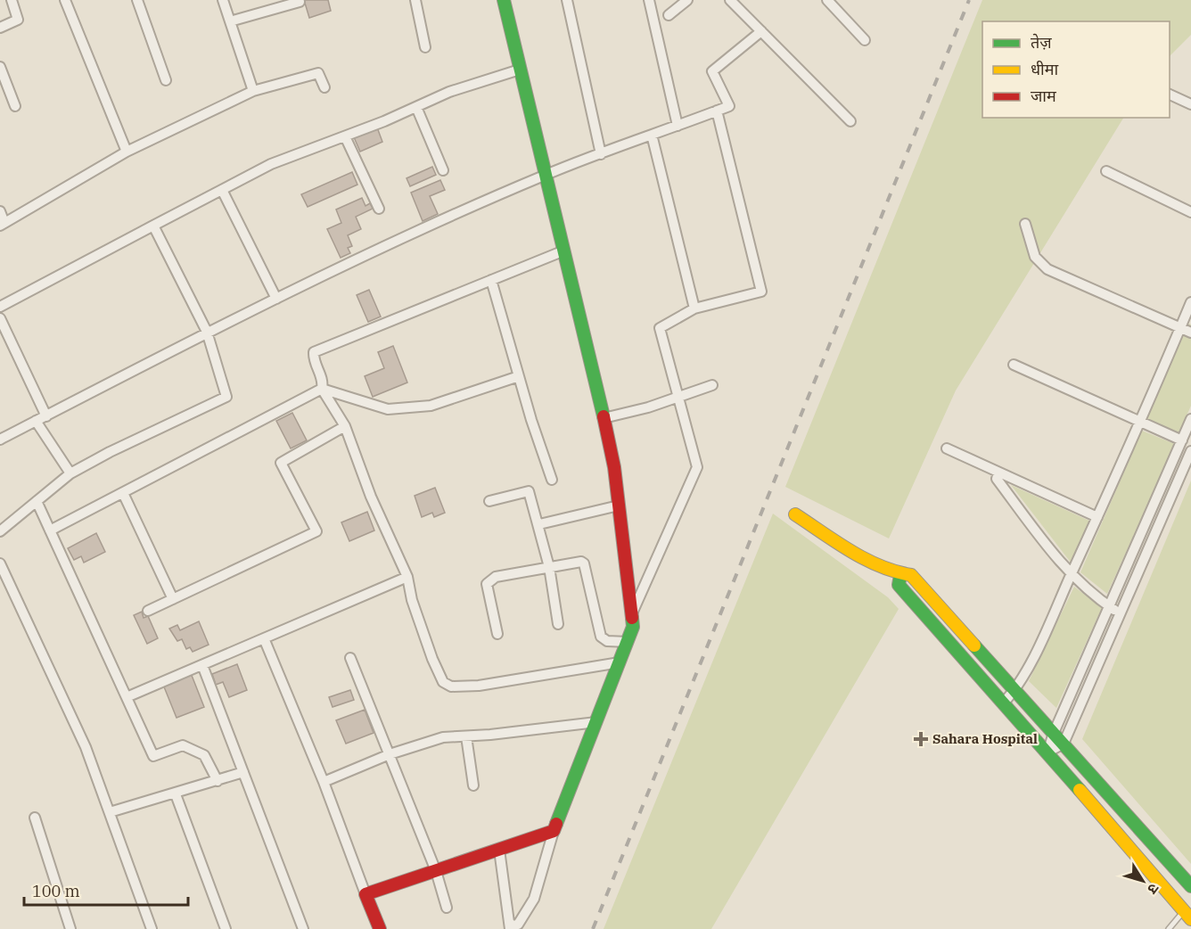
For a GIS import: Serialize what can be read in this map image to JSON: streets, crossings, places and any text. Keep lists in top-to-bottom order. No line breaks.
{"places":{"health":["Sahara Hospital"]},"legend":["तेज़","धीमा","जाम"],"scale_bar":"100 m","north":"bottom right"}
